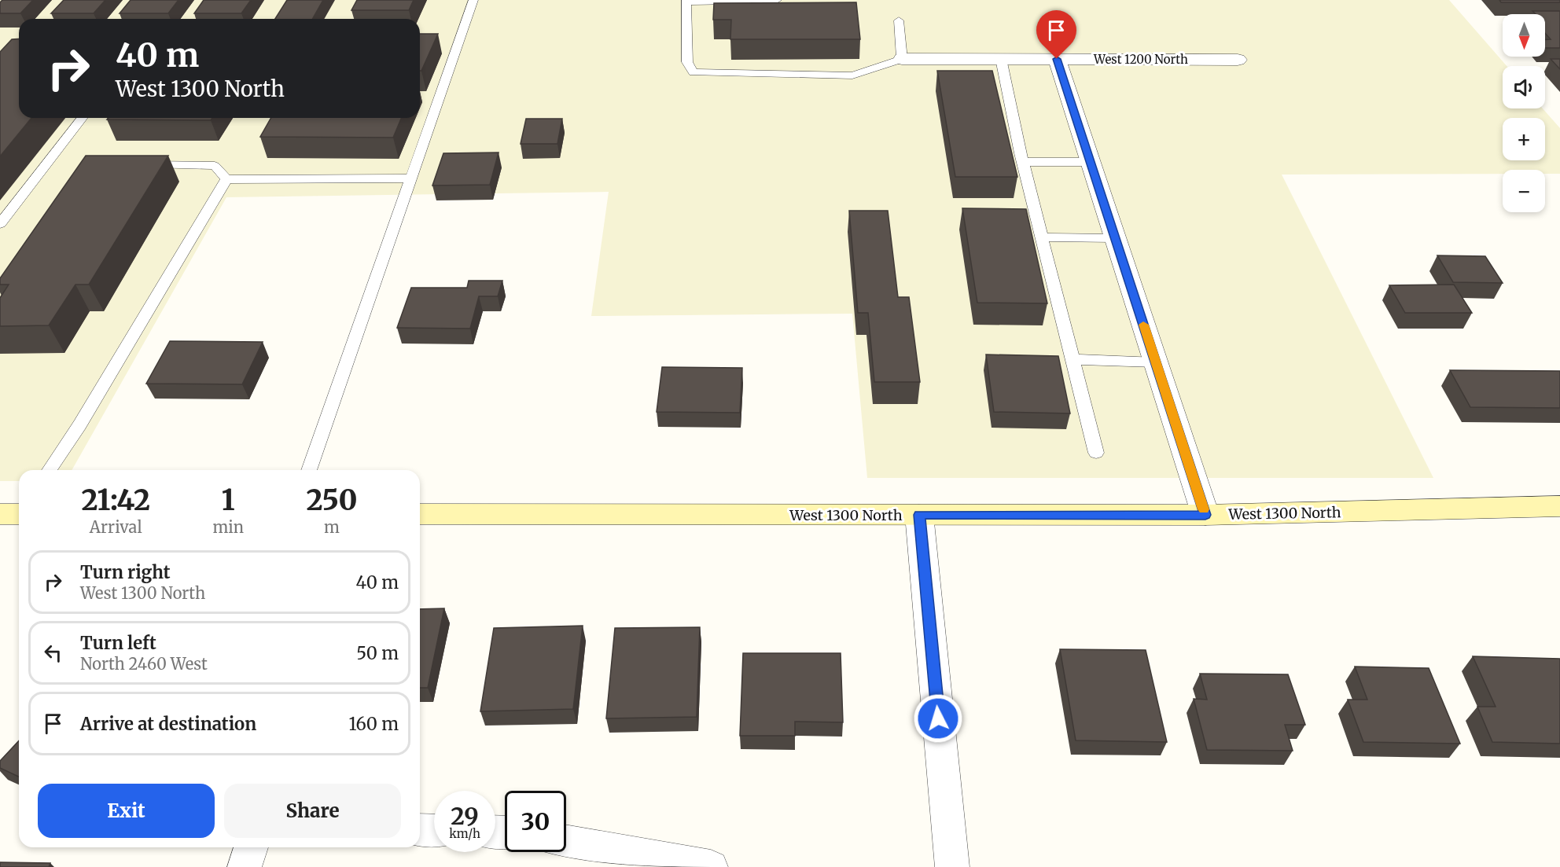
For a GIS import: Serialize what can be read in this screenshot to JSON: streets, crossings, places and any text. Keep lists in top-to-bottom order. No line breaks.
{"streets":{"street":["West 1200 North","West 1300 North"]},"north":"bottom","page":{"map_buttons":["+","−"],"turn":["40 m","West 1300 North"],"eta":["21:42","Arrival","1","min","250","m"],"list":[{"name":"Turn right","note":"West 1300 North","value":"40 m"},{"name":"Turn left","note":"North 2460 West","value":"50 m"},{"name":"Arrive at destination","value":"160 m"}],"buttons":["Exit","Share"],"speed":"29 km/h","limit":"30"}}
